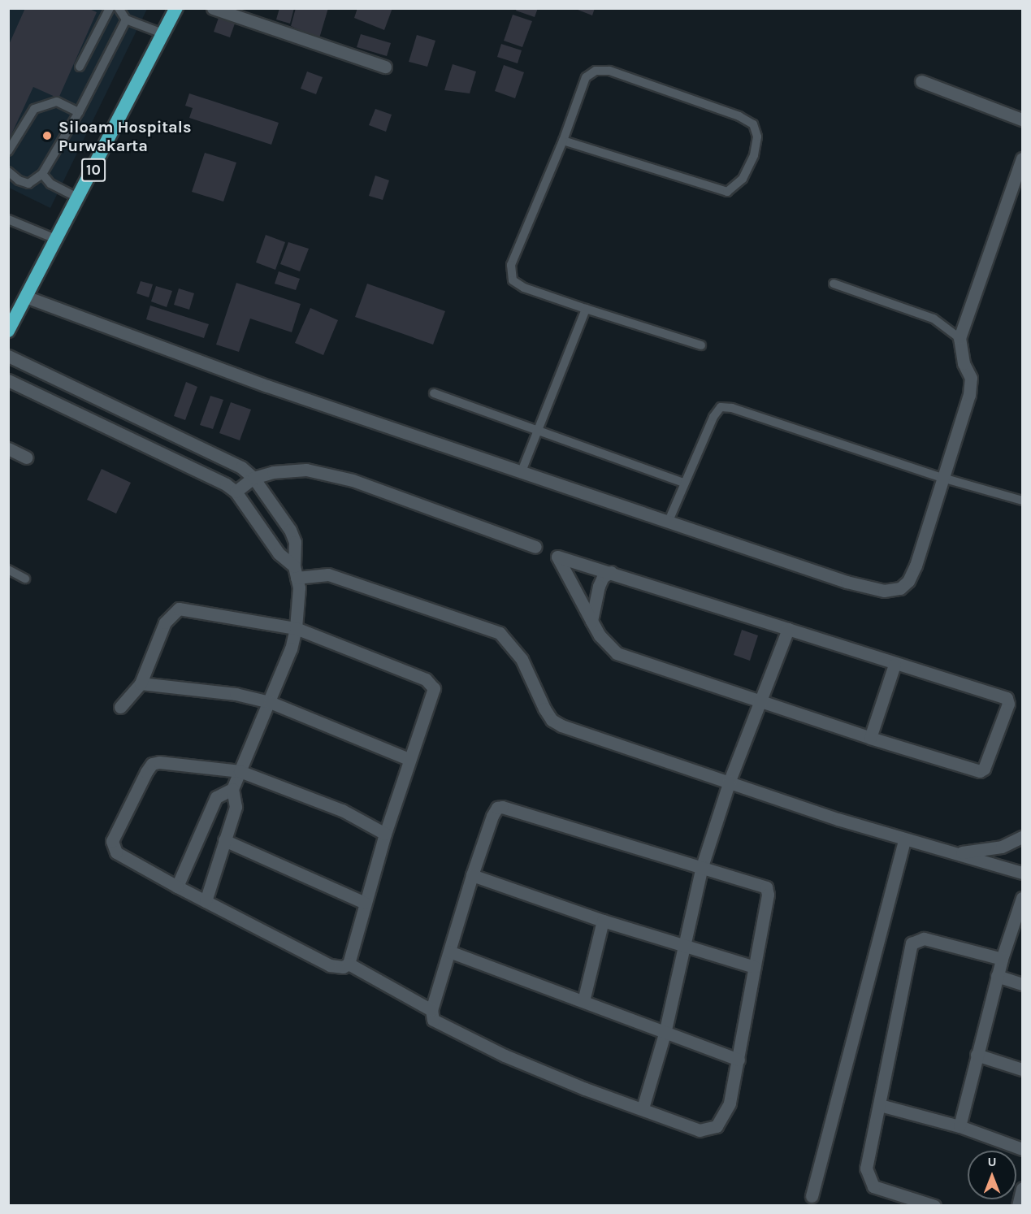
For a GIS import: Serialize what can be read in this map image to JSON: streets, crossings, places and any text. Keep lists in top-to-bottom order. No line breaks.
{"streets":{"highway":["10"]},"places":["Siloam Hospitals Purwakarta"],"north":"top"}
